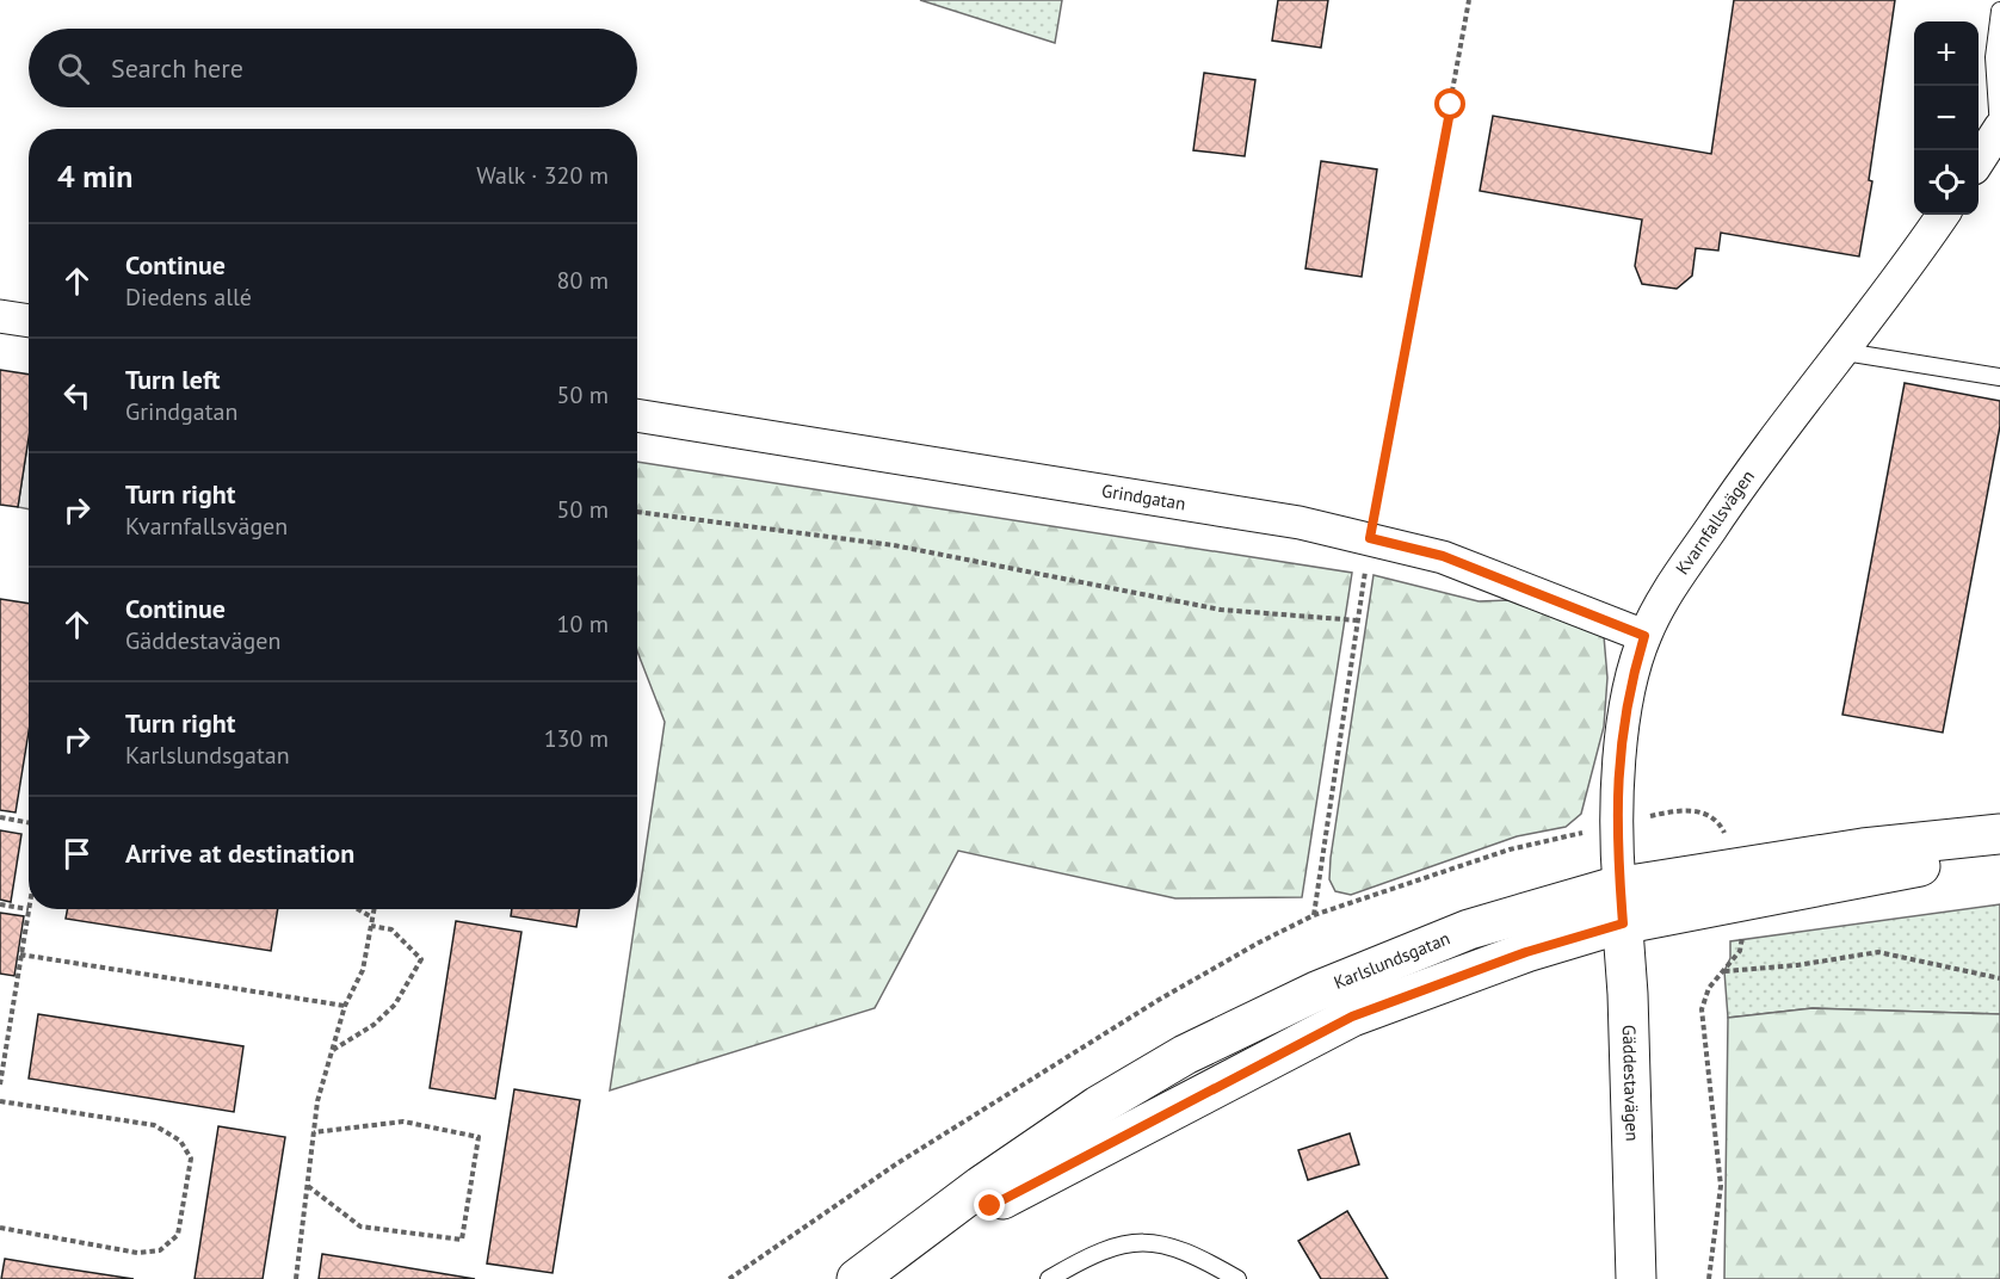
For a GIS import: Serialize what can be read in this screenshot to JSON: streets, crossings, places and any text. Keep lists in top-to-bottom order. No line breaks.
{"streets":{"main road":["Karlslundsgatan","Gäddestavägen"],"street":["Grindgatan","Kvarnfallsvägen"]},"crossings":[["Grindgatan","Kvarnfallsvägen"],["Kvarnfallsvägen","Karlslundsgatan"],["Kvarnfallsvägen","Gäddestavägen"],["Karlslundsgatan","Gäddestavägen"]],"page":{"map_buttons":["+","−"],"search":"Search here","heading":["4 min","Walk · 320 m"],"list":[["Continue","Diedens allé","80 m"],["Turn left","Grindgatan","50 m"],["Turn right","Kvarnfallsvägen","50 m"],["Continue","Gäddestavägen","10 m"],["Turn right","Karlslundsgatan","130 m"],"Arrive at destination"]}}
